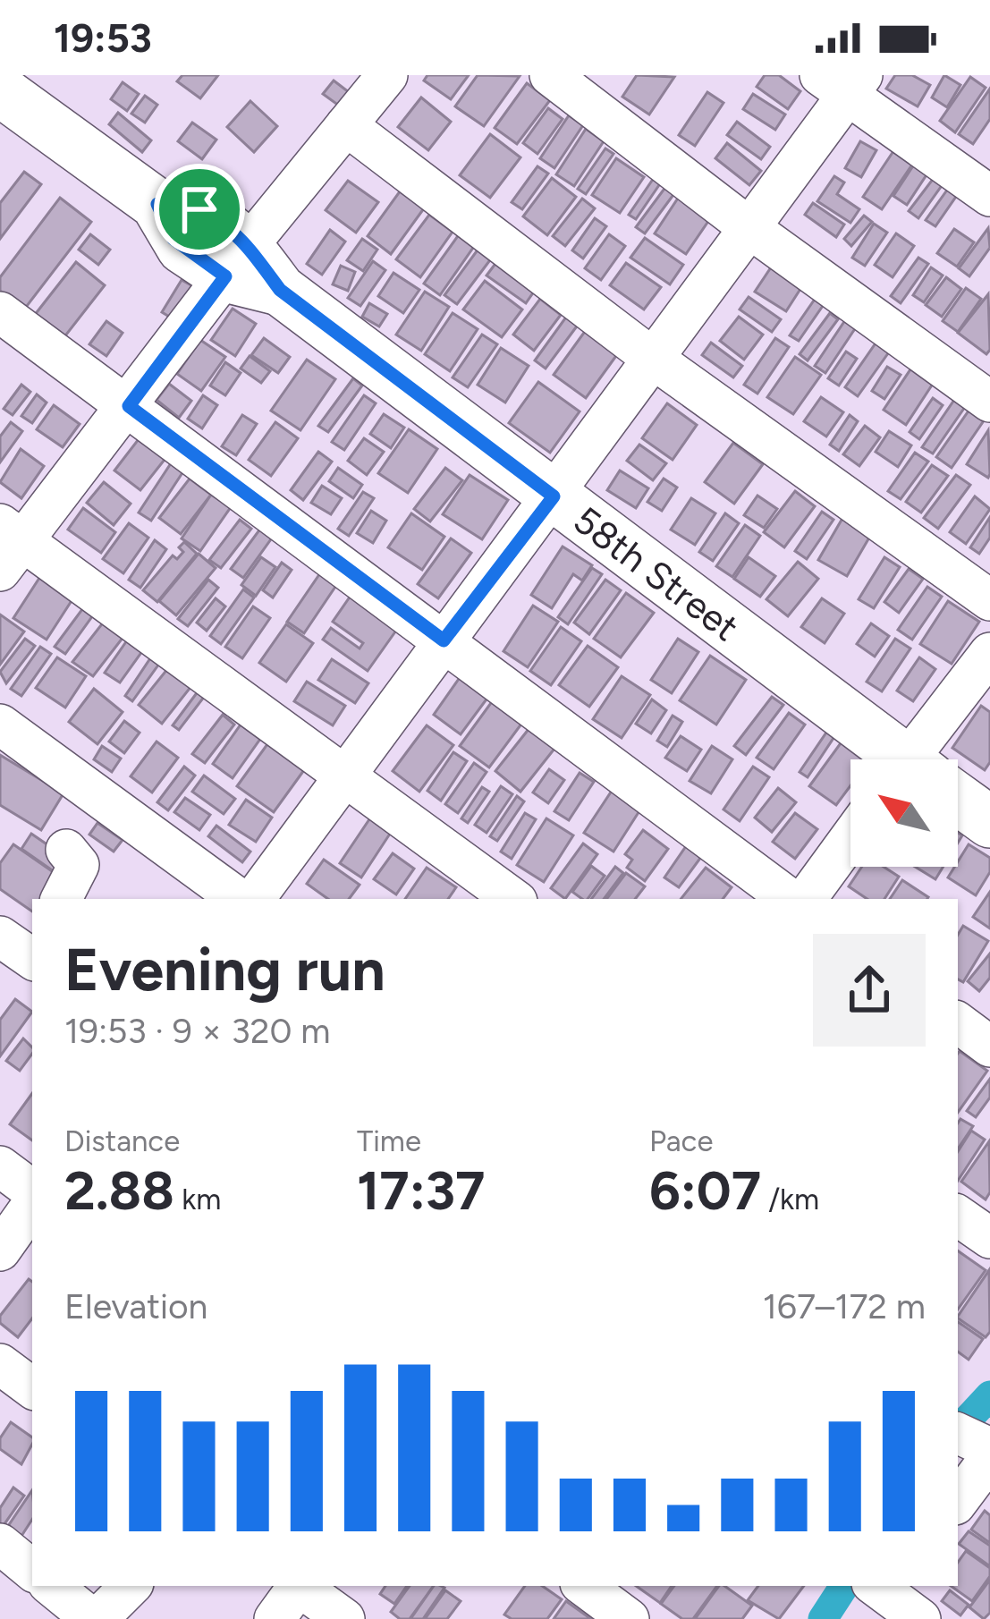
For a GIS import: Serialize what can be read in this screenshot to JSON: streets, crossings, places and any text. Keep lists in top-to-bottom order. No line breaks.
{"streets":{"main road":["58th Street"]},"north":"top left","page":{"status":"19:53","heading":["Evening run","19:53 · 9 × 320 m"],"stats":[["Distance","2.88 km"],["Time","17:37"],["Pace","6:07 /km"]],"chart":["Elevation","167–172 m"]}}
